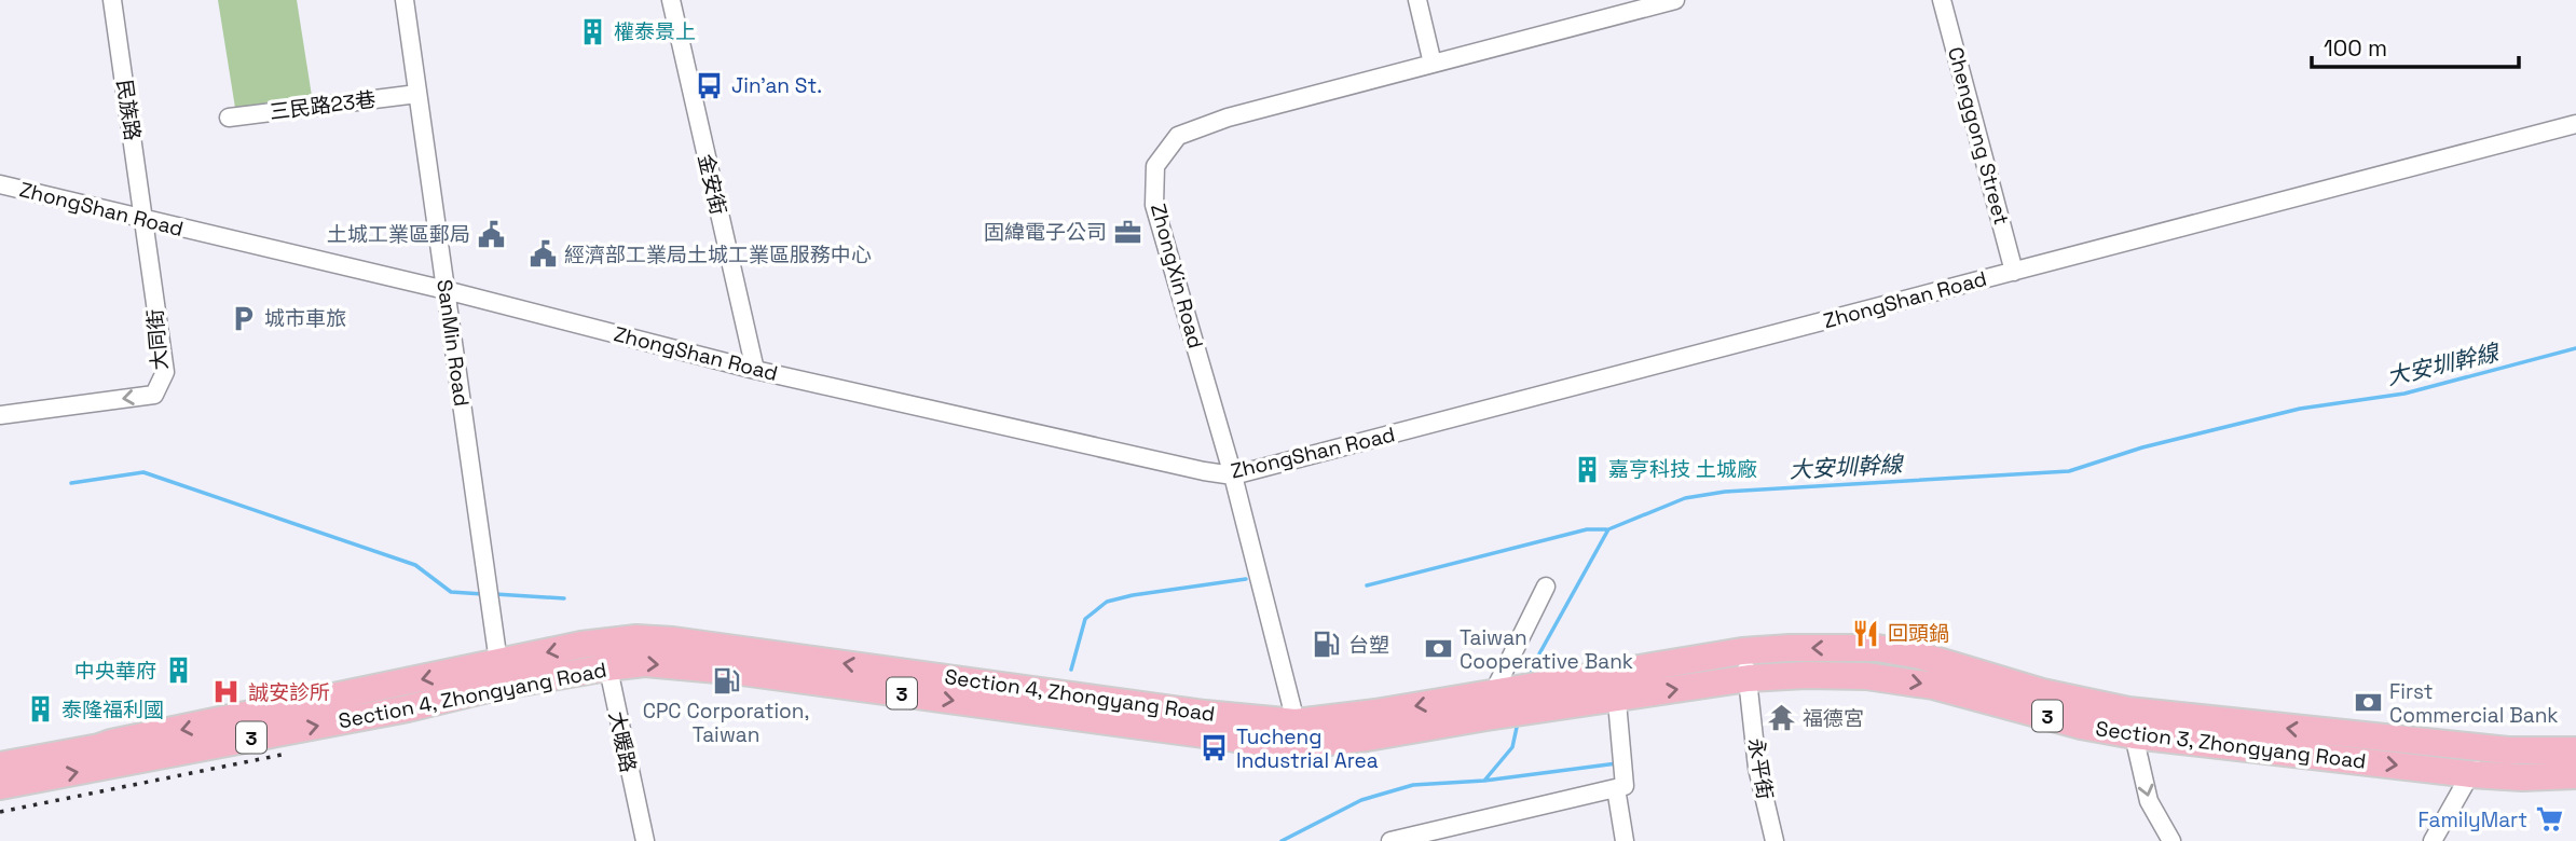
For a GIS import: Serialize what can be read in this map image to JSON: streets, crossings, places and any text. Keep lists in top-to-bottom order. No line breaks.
{"streets":{"main road":["3","Section 4, Zhongyang Road","Section 3, Zhongyang Road"],"street":["三民路23巷","民族路","Chenggong Street","金安街","ZhongShan Road","ZhongXin Road","大同街","SanMin Road","大暖路","永平街"]},"crossings":[["三民路23巷","SanMin Road"],["民族路","ZhongShan Road"],["民族路","大同街"],["Chenggong Street","ZhongShan Road"],["金安街","ZhongShan Road"],["ZhongShan Road","ZhongXin Road"],["ZhongShan Road","大同街"],["ZhongShan Road","SanMin Road"],["ZhongXin Road","Section 4, Zhongyang Road"],["SanMin Road","Section 4, Zhongyang Road"],["Section 4, Zhongyang Road","大暖路"],["Section 4, Zhongyang Road","Section 3, Zhongyang Road"],["Section 3, Zhongyang Road","永平街"]],"water":["大安圳幹線"],"places":{"building":["權泰景上","嘉亨科技 土城廠","中央華府","泰隆福利國"],"bus stop":["Jin'an St.","Tucheng Industrial Area"],"office":["固緯電子公司"],"public building":["土城工業區郵局","經濟部工業局土城工業區服務中心"],"parking":["城市車旅"],"restaurant":["回頭鍋"],"fuel station":["台塑","CPC Corporation, Taiwan"],"bank":["Taiwan Cooperative Bank","First Commercial Bank"],"hospital":["誠安診所"],"temple":["福德宮"],"supermarket":["FamilyMart"]},"scale_bar":"100 m"}
